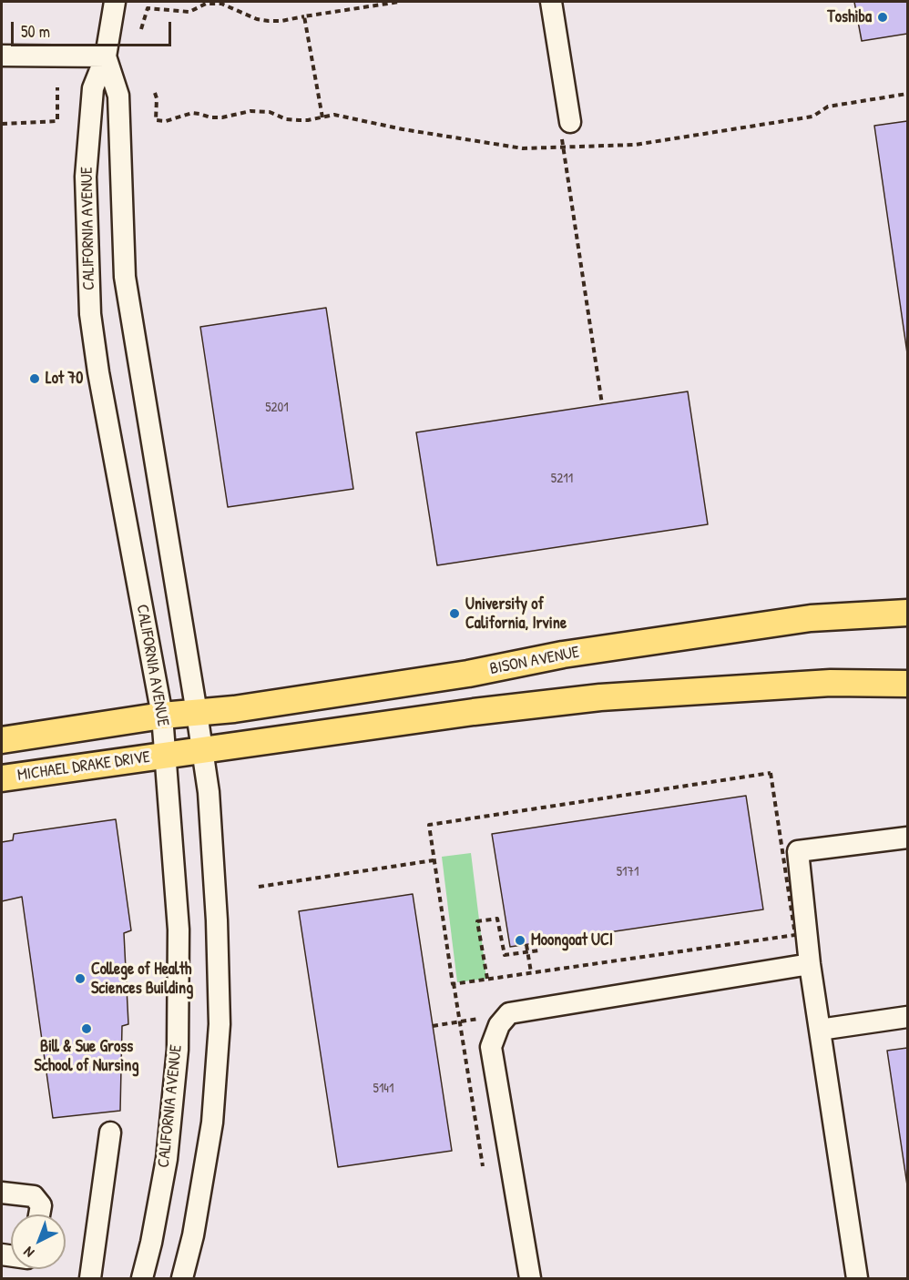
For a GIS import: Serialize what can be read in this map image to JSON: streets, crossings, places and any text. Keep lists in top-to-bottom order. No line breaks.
{"streets":{"main road":["BISON AVENUE","MICHAEL DRAKE DRIVE"],"street":["CALIFORNIA AVENUE"]},"crossings":[["CALIFORNIA AVENUE","BISON AVENUE"],["CALIFORNIA AVENUE","MICHAEL DRAKE DRIVE"]],"places":["Toshiba","Lot 70","University of California, Irvine","Moongoat UCI","College of Health Sciences Building","Bill & Sue Gross School of Nursing"],"house_numbers":["5201","5211","5171","5141"],"scale_bar":"50 m","north":"bottom left"}
